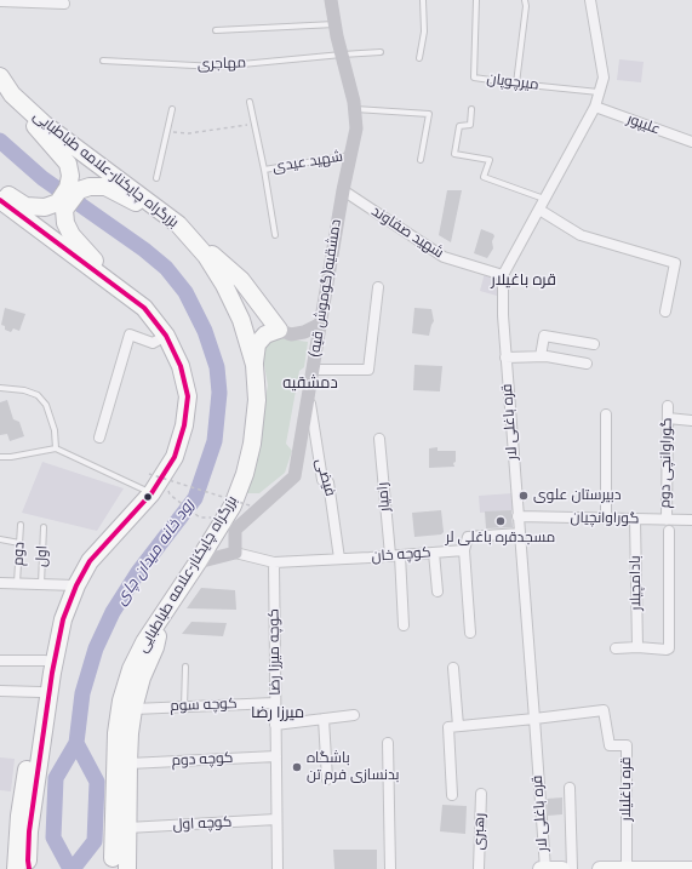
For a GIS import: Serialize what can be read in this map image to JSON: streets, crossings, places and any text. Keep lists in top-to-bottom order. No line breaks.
{"streets":{"highway":["بزرگراه چایکنار-علامه طباطبایی"],"main road":["دمشقیه(گوموش قیه)"],"street":["علیپور","شهید صفاوند","قره باغلی لار","گوراوانچی دوم","فیضی","رامیار","گوراوانچیان","کوچه خان","بادامچیلار","کوچه میرزا رضا","کوچه سوم","کوچه دوم","قره باغلیلار","کوچه اول","رهبری"],"lane":["مهاجری","میرچوپان","شهید عیدی","دوم","اول"]},"crossings":[["مهاجری","دمشقیه(گوموش قیه)"],["میرچوپان","قره باغلی لار"],["علیپور","قره باغلی لار"],["شهید عیدی","دمشقیه(گوموش قیه)"],["شهید صفاوند","دمشقیه(گوموش قیه)"],["شهید صفاوند","قره باغلی لار"],["دمشقیه(گوموش قیه)","فیضی"],["قره باغلی لار","گوراوانچیان"],["قره باغلی لار","قره باغلیلار"],["گوراوانچی دوم","گوراوانچیان"],["فیضی","کوچه خان"],["رامیار","کوچه خان"],["گوراوانچیان","بادامچیلار"],["کوچه خان","کوچه میرزا رضا"],["کوچه میرزا رضا","کوچه سوم"],["کوچه میرزا رضا","کوچه دوم"],["کوچه میرزا رضا","کوچه اول"]],"districts":["قره باغیلار","دمشقیه","میرزا رضا"],"water":["رود خانه میدان چای"],"places":["دبیرستان علوی","مسجدقره باغلی لر","باشگاه بدنسازی فرم تن"]}
